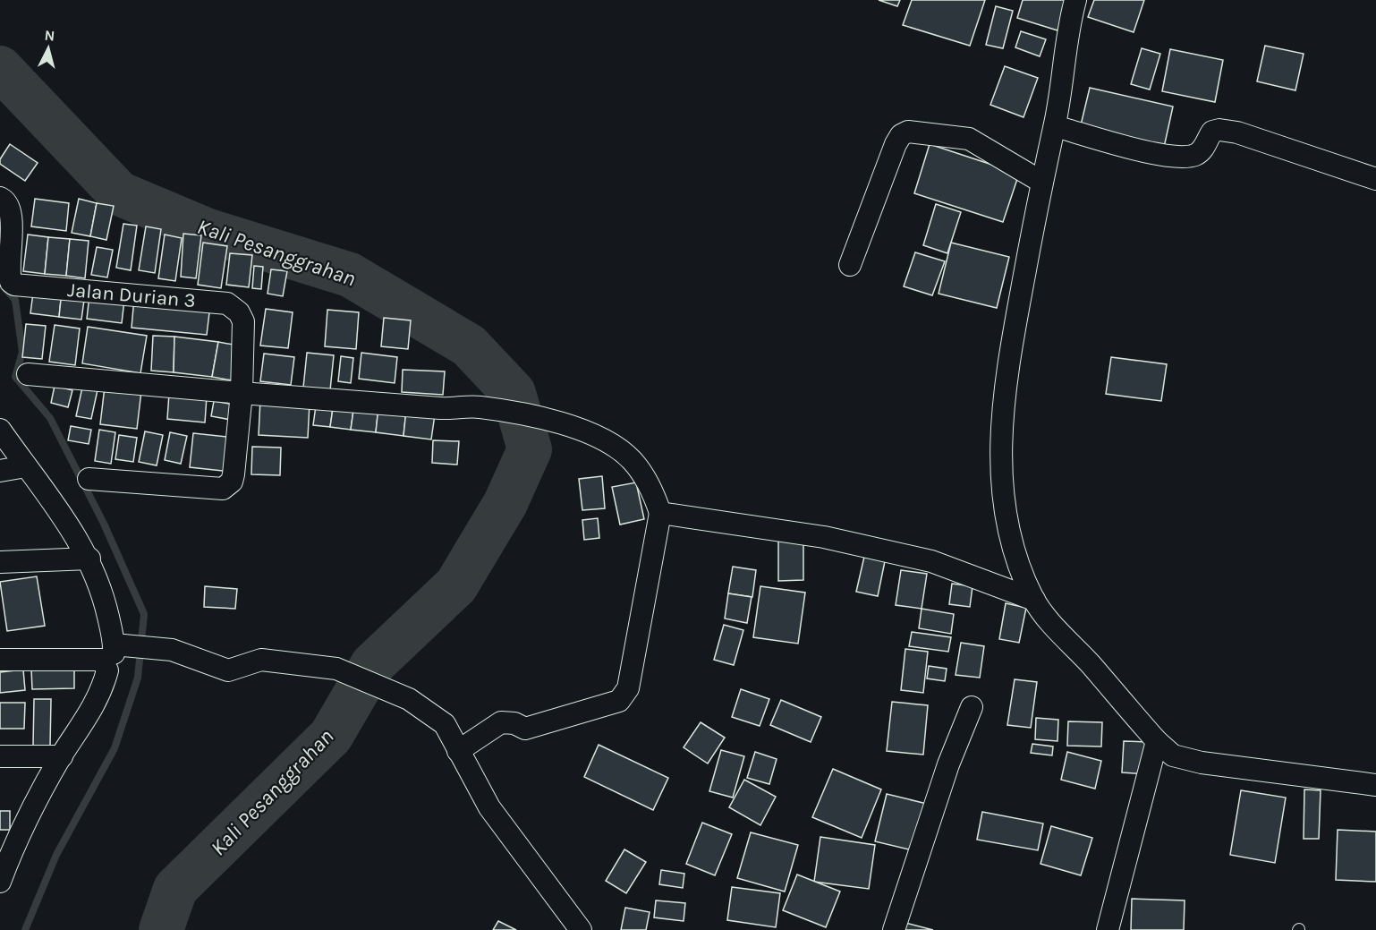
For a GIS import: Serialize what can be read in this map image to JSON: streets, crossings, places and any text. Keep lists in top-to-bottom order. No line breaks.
{"streets":{"street":["Jalan Durian 3"]},"water":["Kali Pesanggrahan"],"north":"top"}
